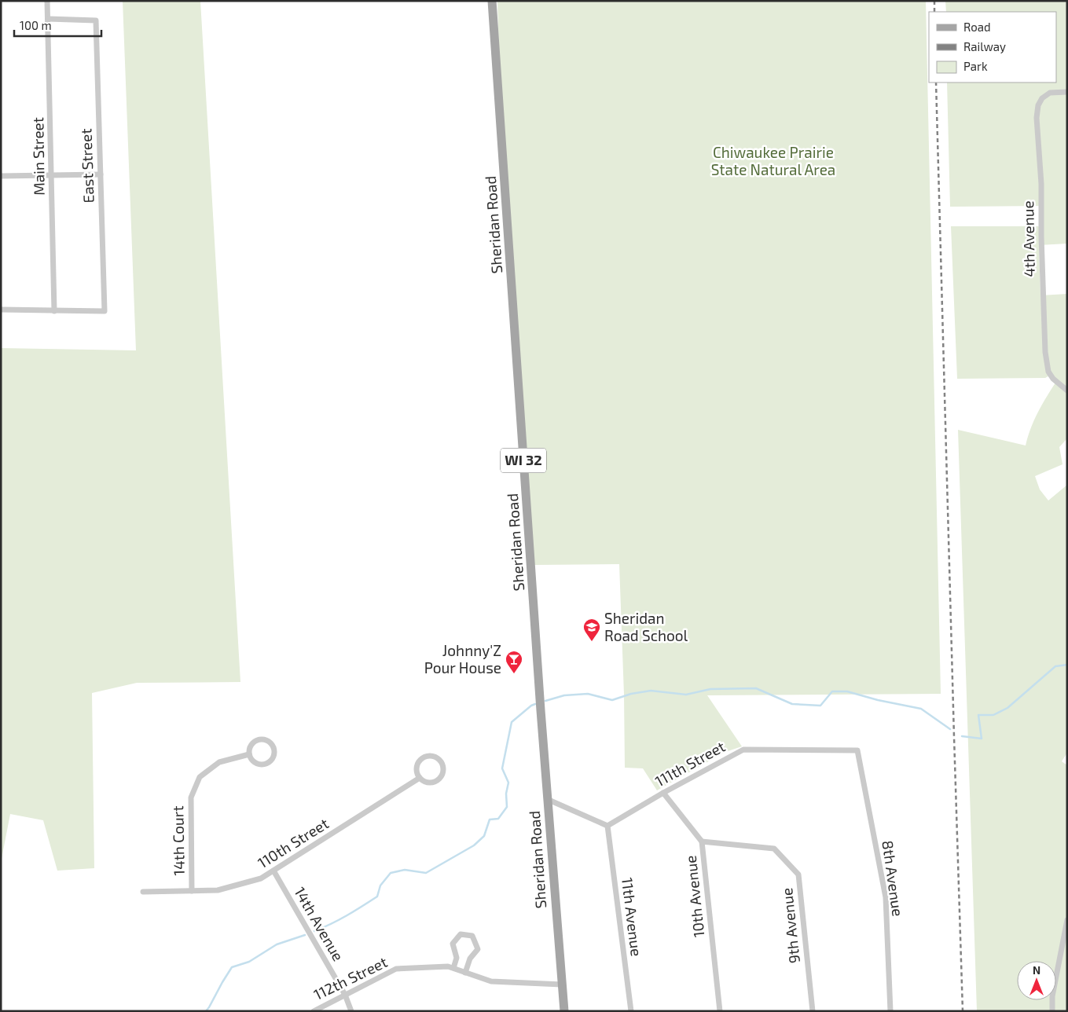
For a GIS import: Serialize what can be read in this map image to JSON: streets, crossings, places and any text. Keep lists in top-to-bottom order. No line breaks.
{"streets":{"main road":["Sheridan Road","WI 32"],"street":["Main Street","East Street","4th Avenue","111th Street","14th Court","110th Street","8th Avenue","10th Avenue","11th Avenue","14th Avenue","9th Avenue","112th Street"]},"crossings":[["Main Street","East Street"],["Sheridan Road","112th Street"],["111th Street","8th Avenue"],["111th Street","10th Avenue"],["111th Street","11th Avenue"],["14th Court","110th Street"],["110th Street","14th Avenue"],["10th Avenue","9th Avenue"],["14th Avenue","112th Street"]],"parks":["Chiwaukee Prairie State Natural Area"],"places":{"school or university":["Sheridan Road School"],"bar":["Johnny'Z Pour House"]},"legend":["Road","Railway","Park"],"scale_bar":"100 m","north":"top"}
